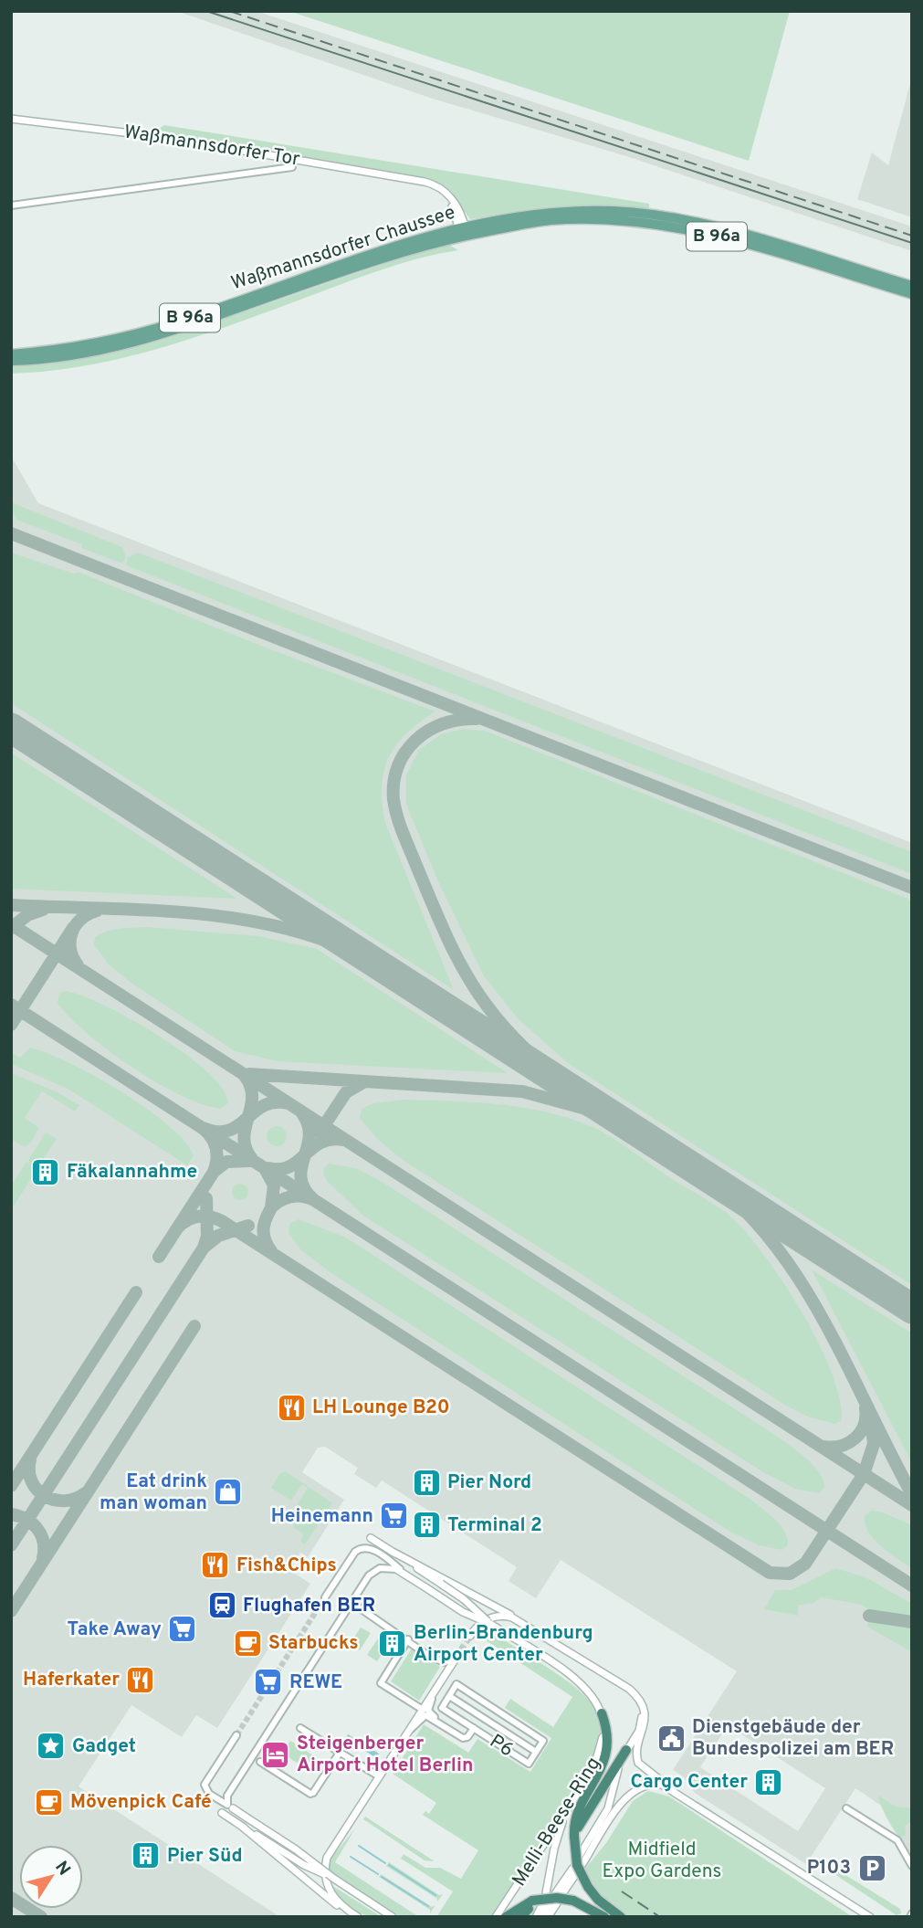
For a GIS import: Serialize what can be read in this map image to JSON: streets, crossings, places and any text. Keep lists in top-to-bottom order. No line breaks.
{"streets":{"main road":["B 96a","Waßmannsdorfer Chaussee"],"street":["Waßmannsdorfer Tor","P6","Melli-Beese-Ring"]},"crossings":[["Waßmannsdorfer Tor","Waßmannsdorfer Chaussee"]],"parks":["Midfield Expo Gardens"],"places":{"building":["Fäkalannahme","Pier Nord","Terminal 2","Berlin-Brandenburg Airport Center","Cargo Center","Pier Süd"],"restaurant":["LH Lounge B20","Fish&Chips","Haferkater"],"shop":["Eat drink man woman"],"supermarket":["Heinemann","Take Away","REWE"],"station":["Flughafen BER"],"cafe":["Starbucks","Mövenpick Café"],"public building":["Dienstgebäude der Bundespolizei am BER"],"place":["Gadget"],"hotel":["Steigenberger Airport Hotel Berlin"],"parking":["P103"]},"north":"top right"}
